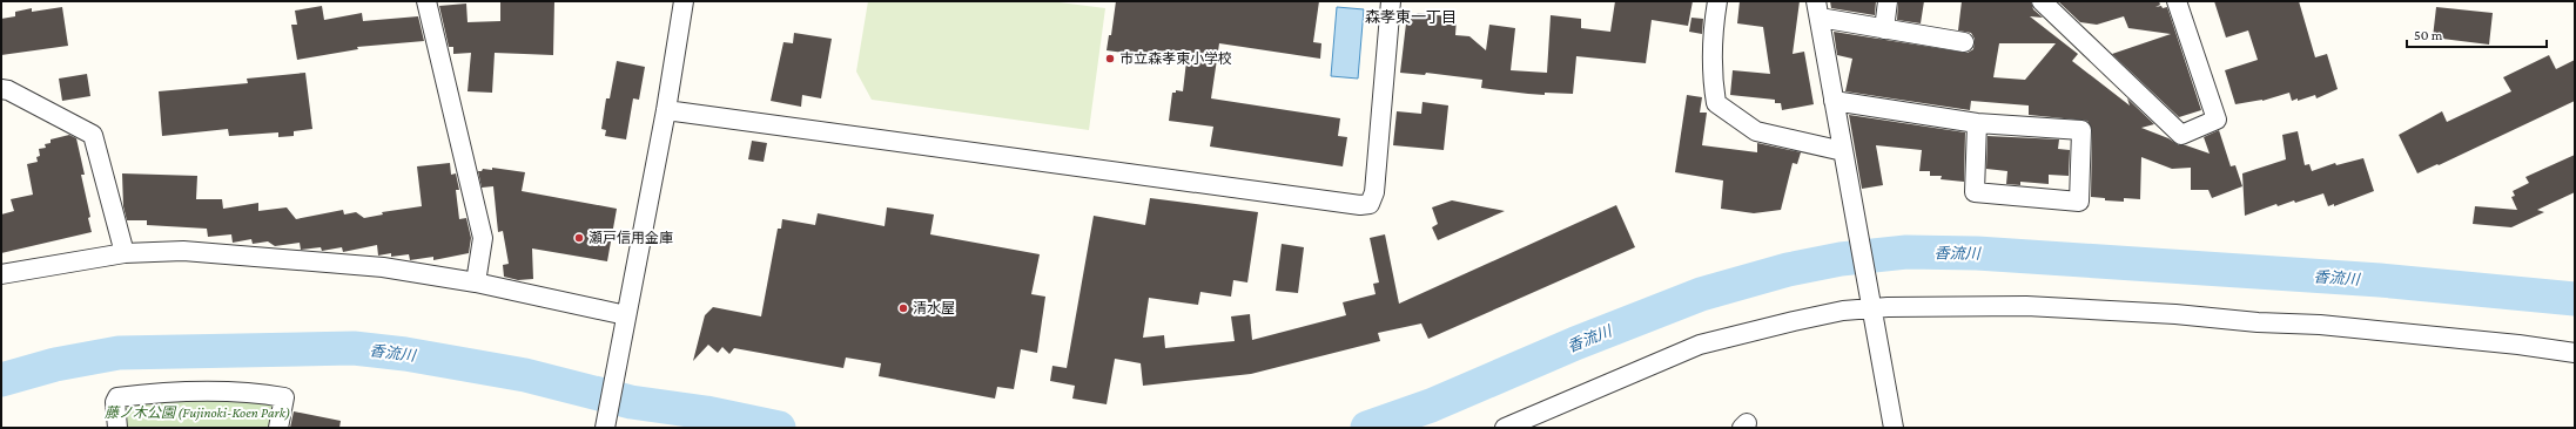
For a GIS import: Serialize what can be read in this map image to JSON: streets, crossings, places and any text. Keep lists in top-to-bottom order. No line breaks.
{"districts":["森孝東一丁目"],"water":["香流川"],"parks":["藤ノ木公園 (Fujinoki-Koen Park)"],"places":["市立森孝東小学校","瀬戸信用金庫","清水屋"],"scale_bar":"50 m"}
